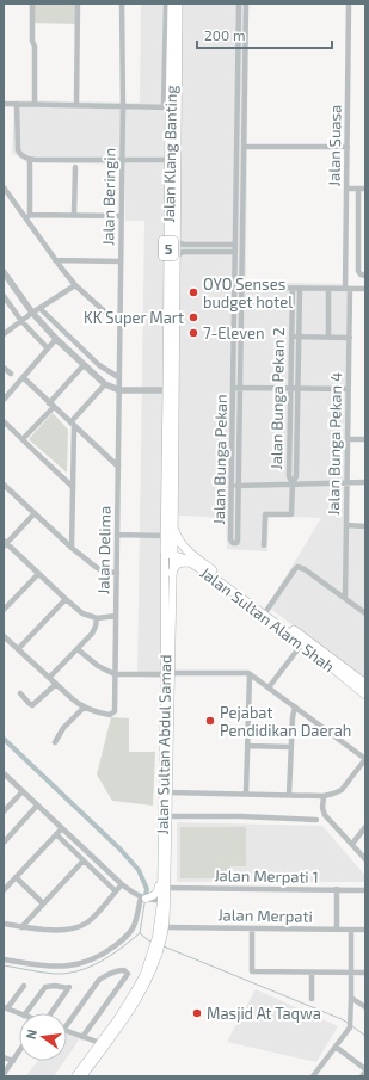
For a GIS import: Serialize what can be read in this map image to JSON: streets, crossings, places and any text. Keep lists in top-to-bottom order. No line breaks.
{"streets":{"highway":["Jalan Klang Banting","5","Jalan Sultan Alam Shah","Jalan Sultan Abdul Samad"],"street":["Jalan Suasa","Jalan Beringin","Jalan Bunga Pekan 2","Jalan Bunga Pekan 4","Jalan Bunga Pekan","Jalan Delima","Jalan Merpati 1","Jalan Merpati"]},"crossings":[["Jalan Suasa","Jalan Bunga Pekan 4"],["Jalan Klang Banting","Jalan Sultan Abdul Samad"],["Jalan Beringin","Jalan Delima"],["Jalan Sultan Alam Shah","Jalan Sultan Abdul Samad"],["Jalan Sultan Abdul Samad","Jalan Merpati 1"],["Jalan Sultan Abdul Samad","Jalan Merpati"]],"places":["OYO Senses budget hotel","KK Super Mart","7-Eleven","Pejabat Pendidikan Daerah","Masjid At Taqwa"],"scale_bar":"200 m","north":"left"}
